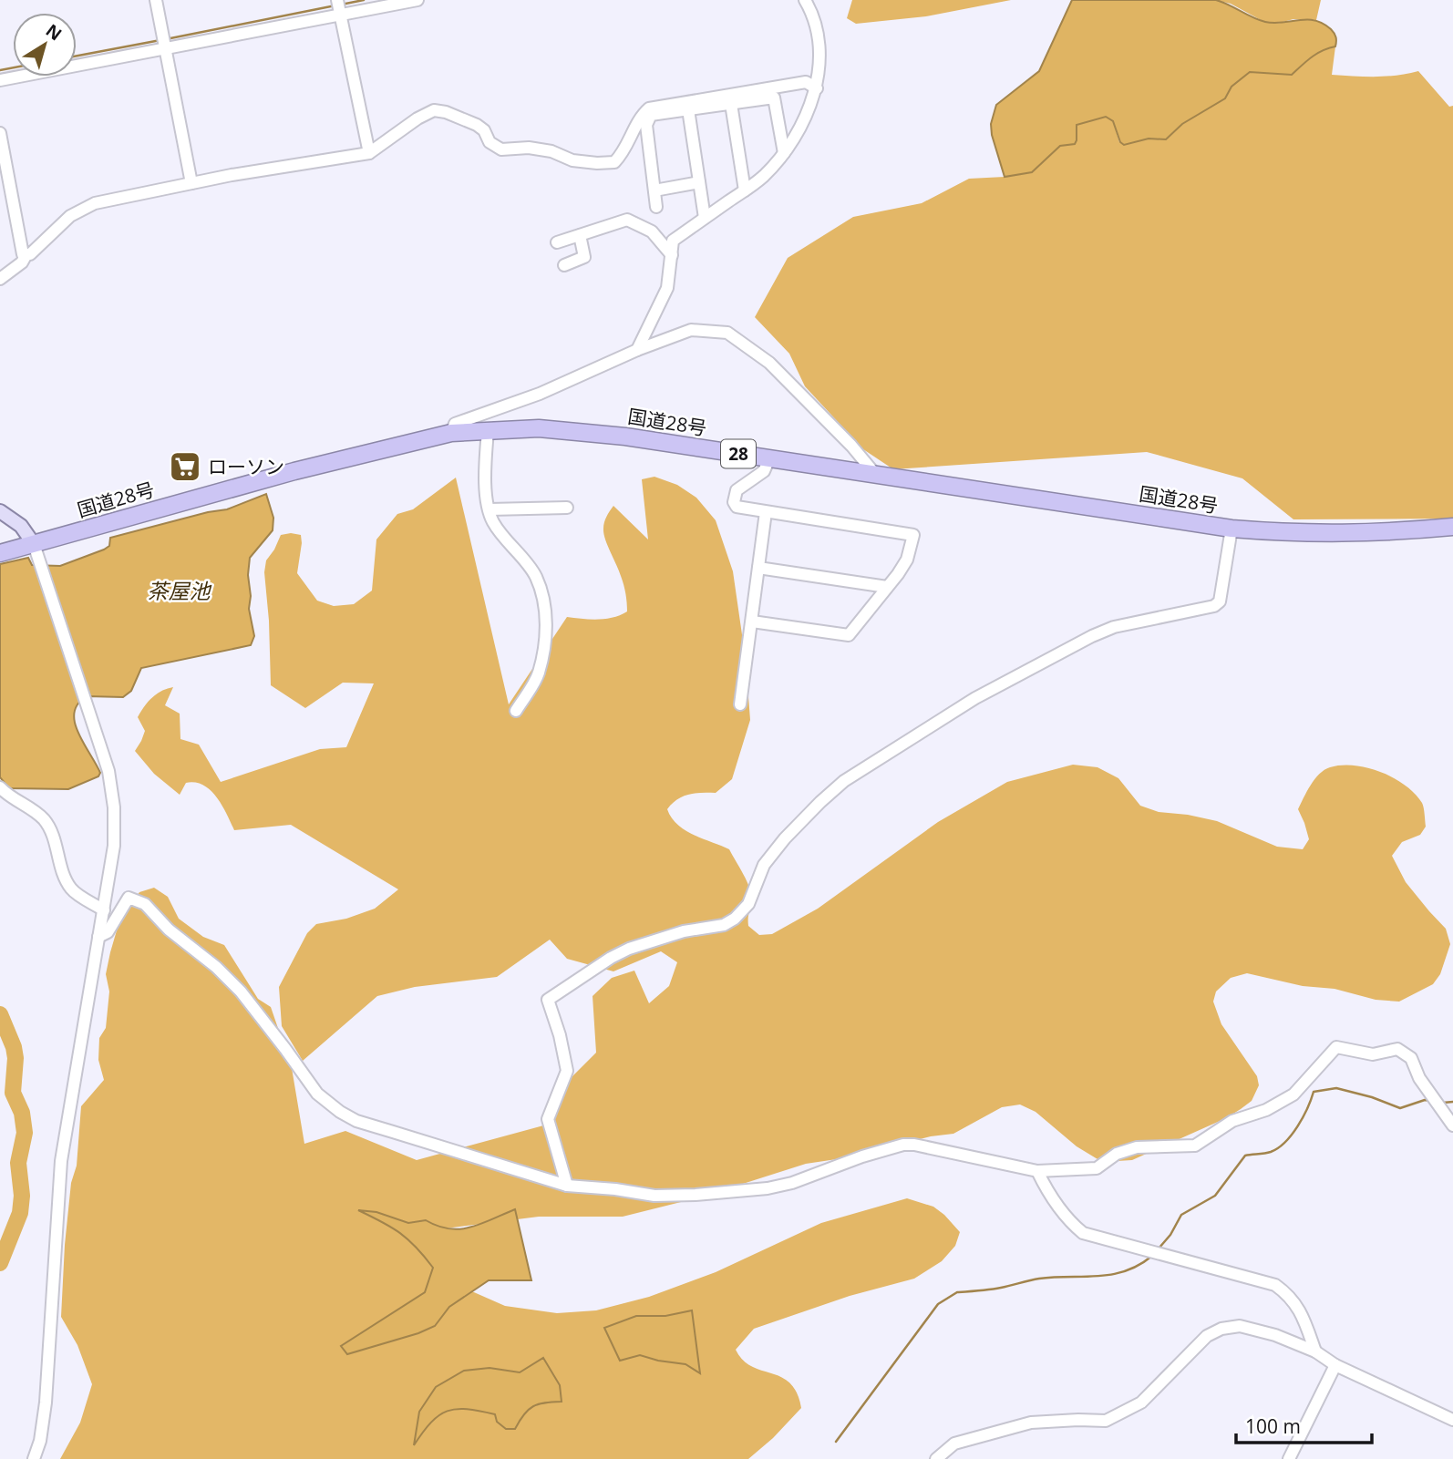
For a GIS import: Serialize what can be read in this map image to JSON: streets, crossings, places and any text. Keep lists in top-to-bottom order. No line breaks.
{"streets":{"highway":["国道28号","28"]},"water":["茶屋池"],"places":{"supermarket":["ローソン"]},"scale_bar":"100 m","north":"top right"}
